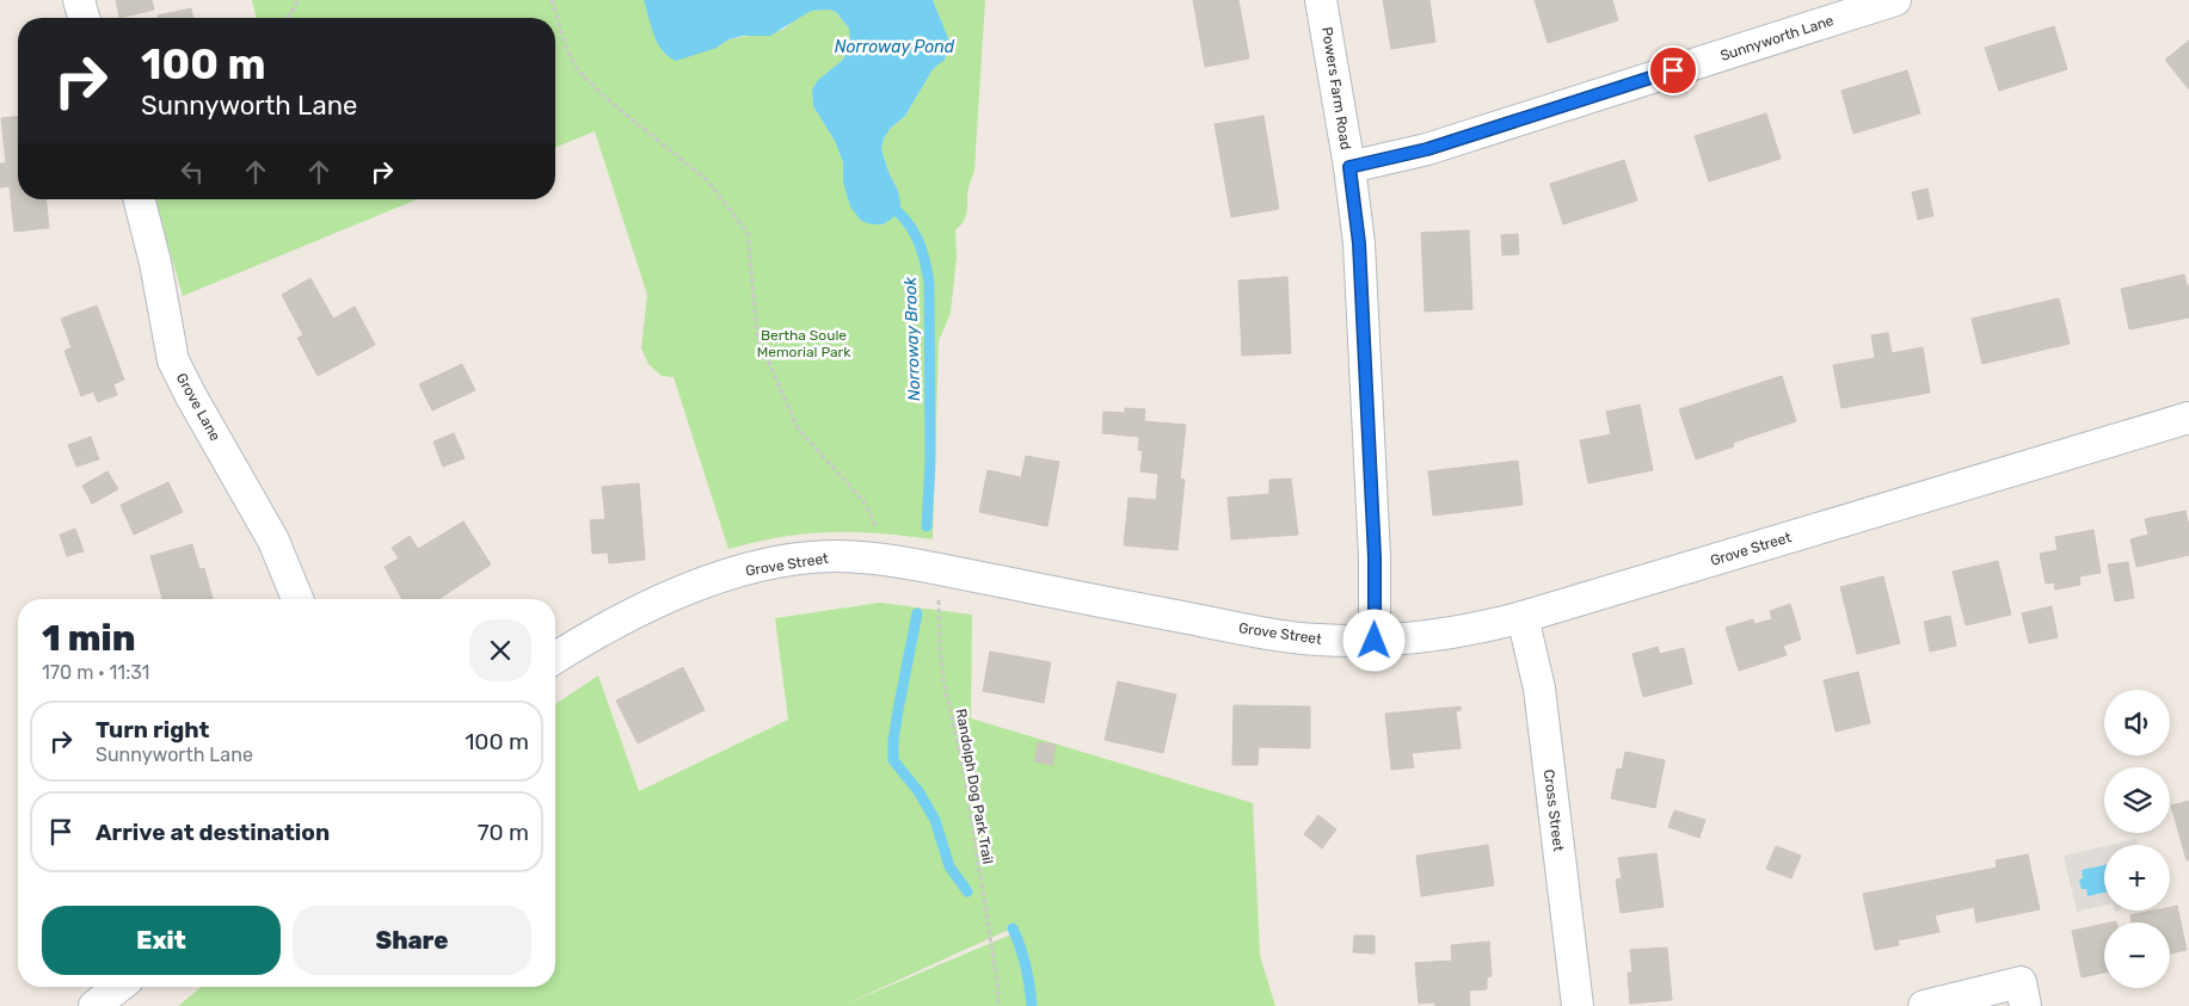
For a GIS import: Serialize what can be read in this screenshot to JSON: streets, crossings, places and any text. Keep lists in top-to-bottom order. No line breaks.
{"streets":{"street":["Sunnyworth Lane","Powers Farm Road","Grove Lane","Grove Street","Cross Street"],"path":["Randolph Dog Park Trail"]},"crossings":[["Sunnyworth Lane","Powers Farm Road"],["Powers Farm Road","Grove Street"],["Grove Street","Randolph Dog Park Trail"],["Grove Street","Cross Street"]],"water":["Norroway Pond","Norroway Brook"],"parks":["Bertha Soule Memorial Park"],"page":{"turn":["100 m","Sunnyworth Lane"],"heading":["1 min","170 m · 11:31"],"map_buttons":["+","−"],"list":[{"name":"Turn right","note":"Sunnyworth Lane","value":"100 m"},{"name":"Arrive at destination","value":"70 m"}],"buttons":["Exit","Share"]}}
